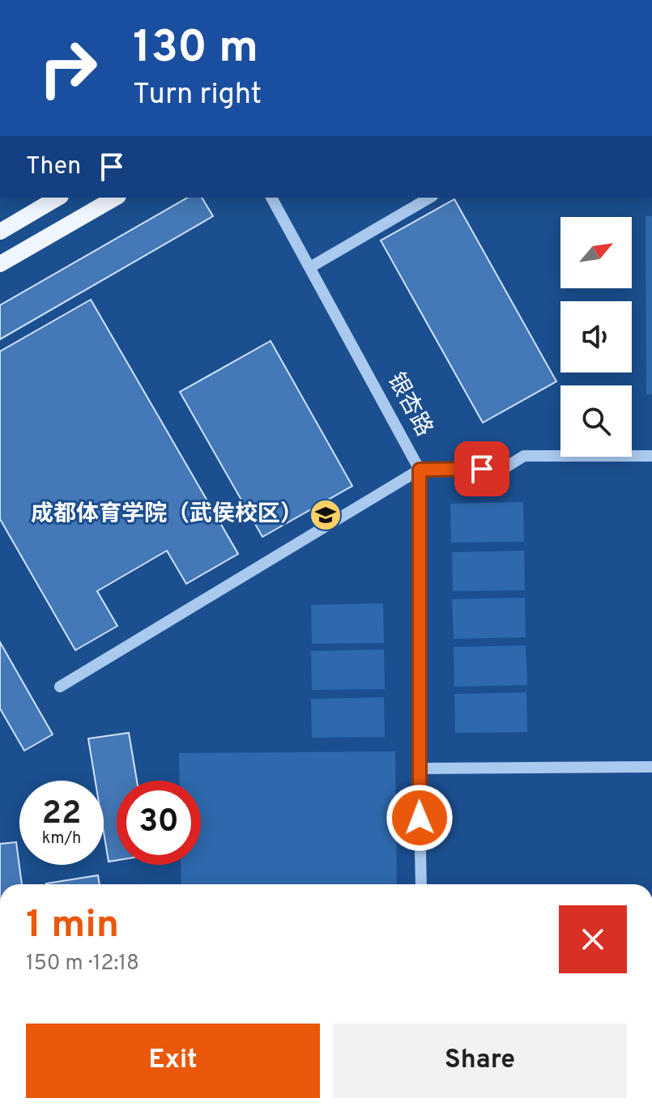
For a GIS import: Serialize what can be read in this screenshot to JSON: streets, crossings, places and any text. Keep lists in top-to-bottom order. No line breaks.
{"streets":{"street":["银杏路"]},"places":{"school or university":["成都体育学院（武侯校区）"]},"north":"top right","page":{"turn":["130 m","Turn right"],"then":"Then","speed":"22 km/h","limit":"30","heading":["1 min","150 m · 12:18"],"buttons":["Exit","Share"]}}
